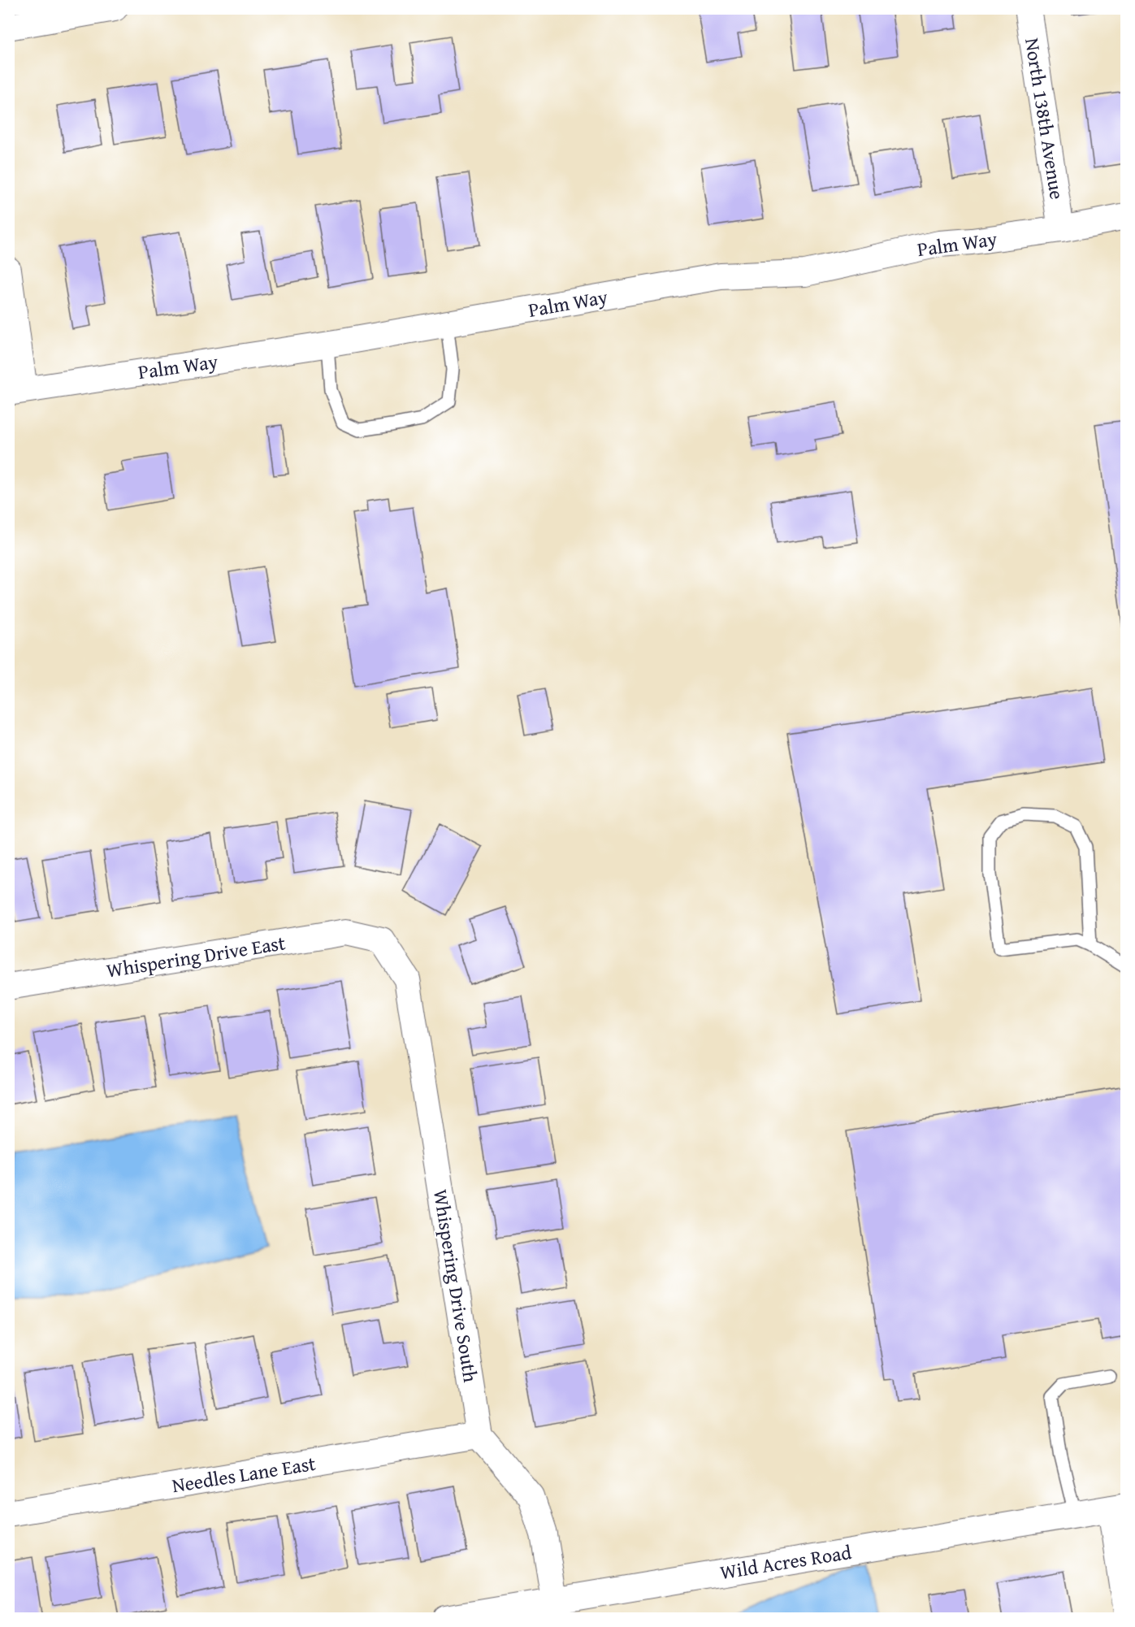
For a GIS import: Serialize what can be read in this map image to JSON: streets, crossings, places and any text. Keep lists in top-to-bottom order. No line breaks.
{"streets":{"street":["North 138th Avenue","Palm Way","Whispering Drive East","Whispering Drive South","Needles Lane East","Wild Acres Road"]},"crossings":[["North 138th Avenue","Palm Way"],["Whispering Drive East","Whispering Drive South"],["Whispering Drive South","Needles Lane East"]]}
